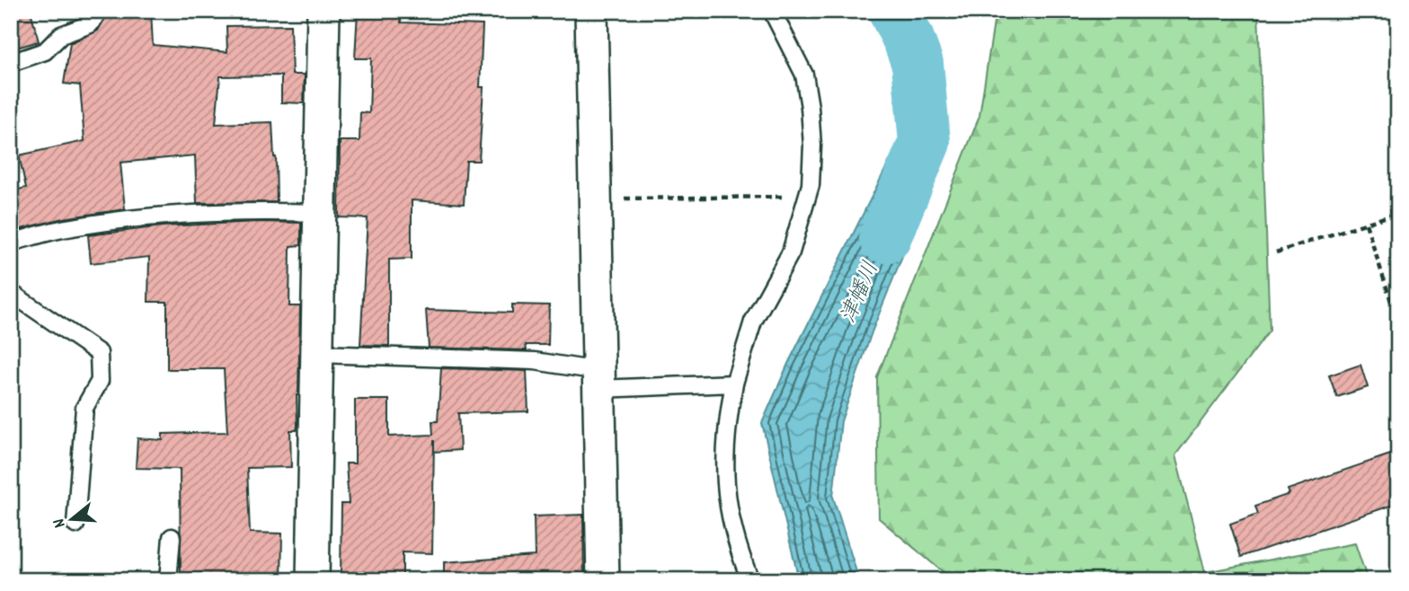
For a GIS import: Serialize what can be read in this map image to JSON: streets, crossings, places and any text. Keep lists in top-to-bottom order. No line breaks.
{"water":["津幡川"],"north":"left"}
